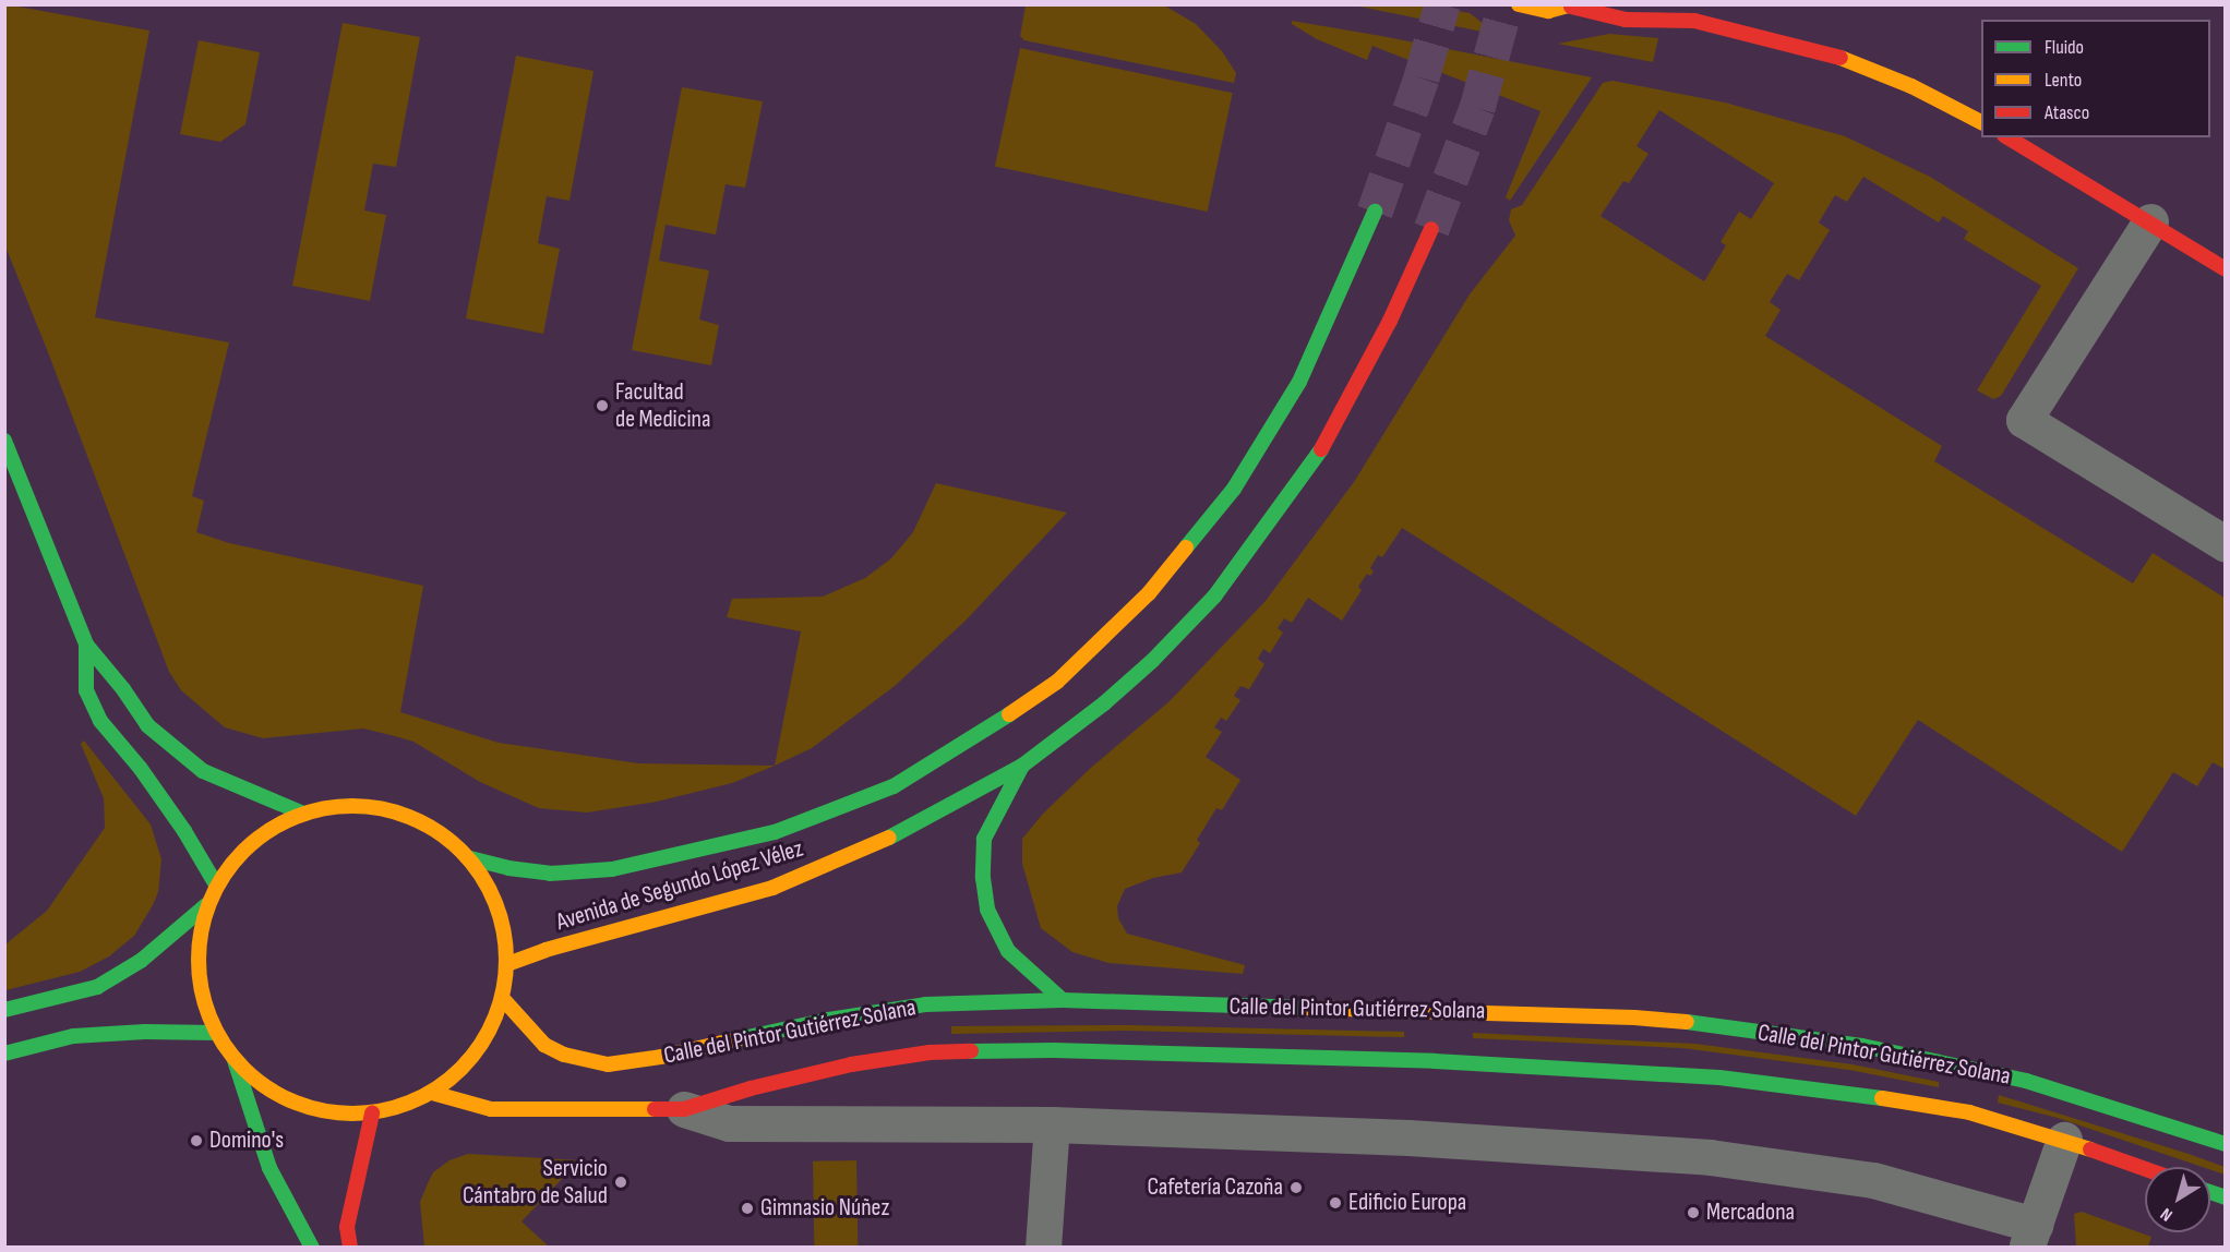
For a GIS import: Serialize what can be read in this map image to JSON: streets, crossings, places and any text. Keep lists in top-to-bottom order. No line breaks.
{"streets":{"main road":["Avenida de Segundo López Vélez","Calle del Pintor Gutiérrez Solana"]},"places":["Facultad de Medicina","Domino's","Servicio Cántabro de Salud","Cafetería Cazoña","Edificio Europa","Gimnasio Núñez","Mercadona"],"legend":["Fluido","Lento","Atasco"],"north":"bottom left"}
